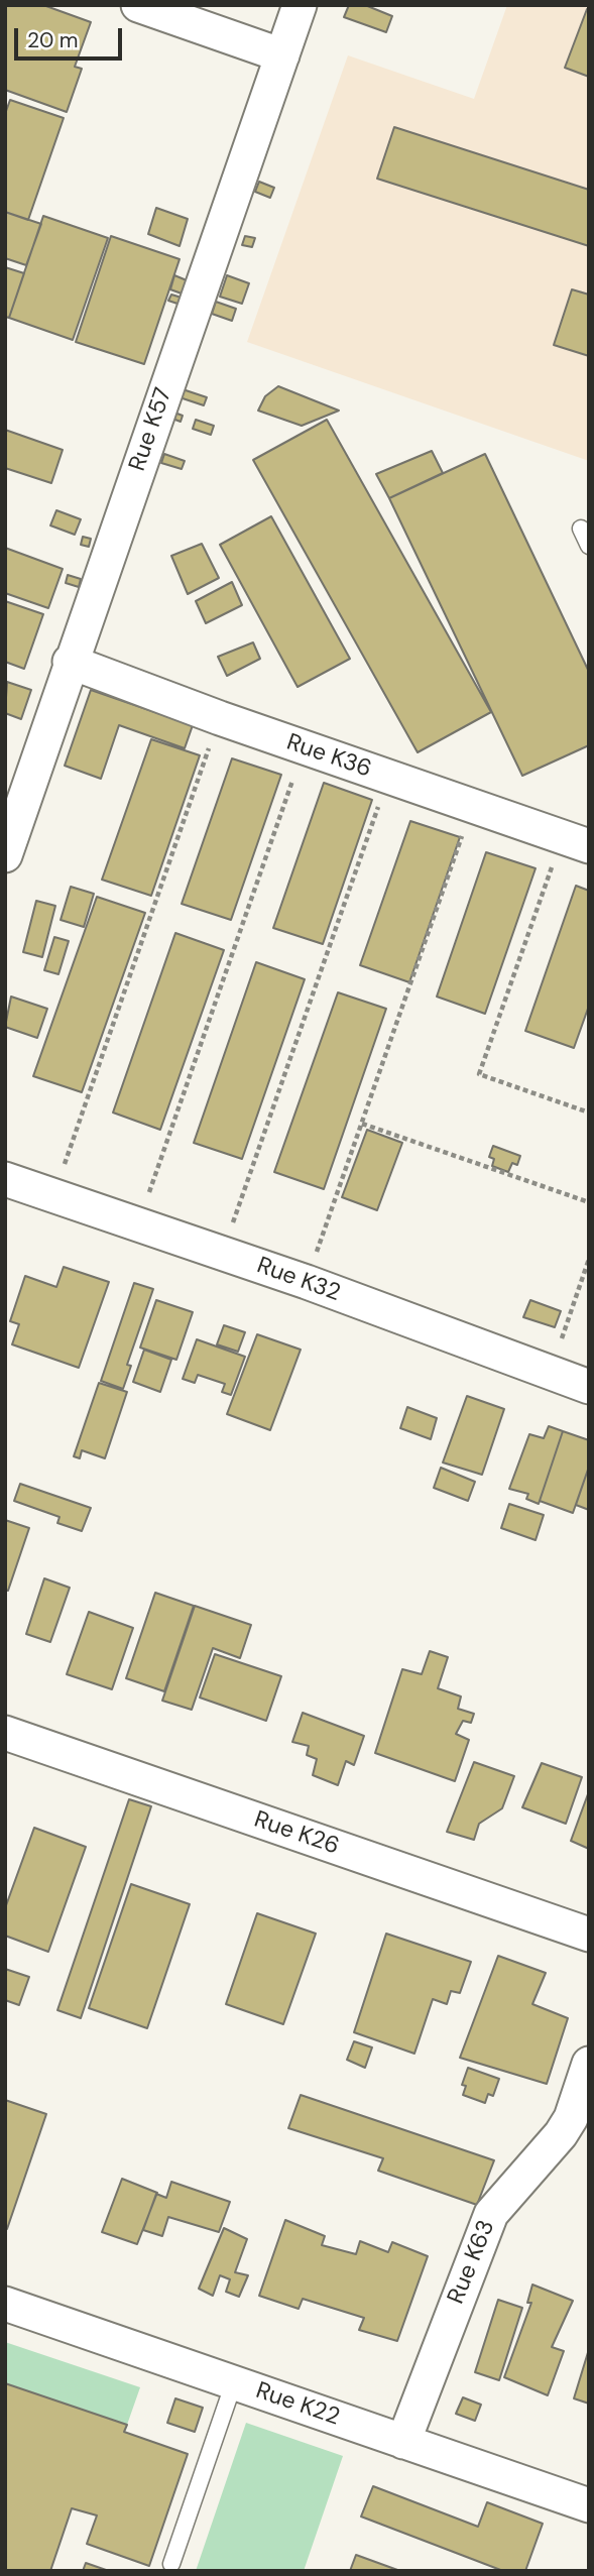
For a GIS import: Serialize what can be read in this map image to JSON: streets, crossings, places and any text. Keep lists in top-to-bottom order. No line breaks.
{"streets":{"street":["Rue K57","Rue K36","Rue K32","Rue K26","Rue K63","Rue K22"]},"crossings":[["Rue K57","Rue K36"],["Rue K63","Rue K22"]],"scale_bar":"20 m"}
